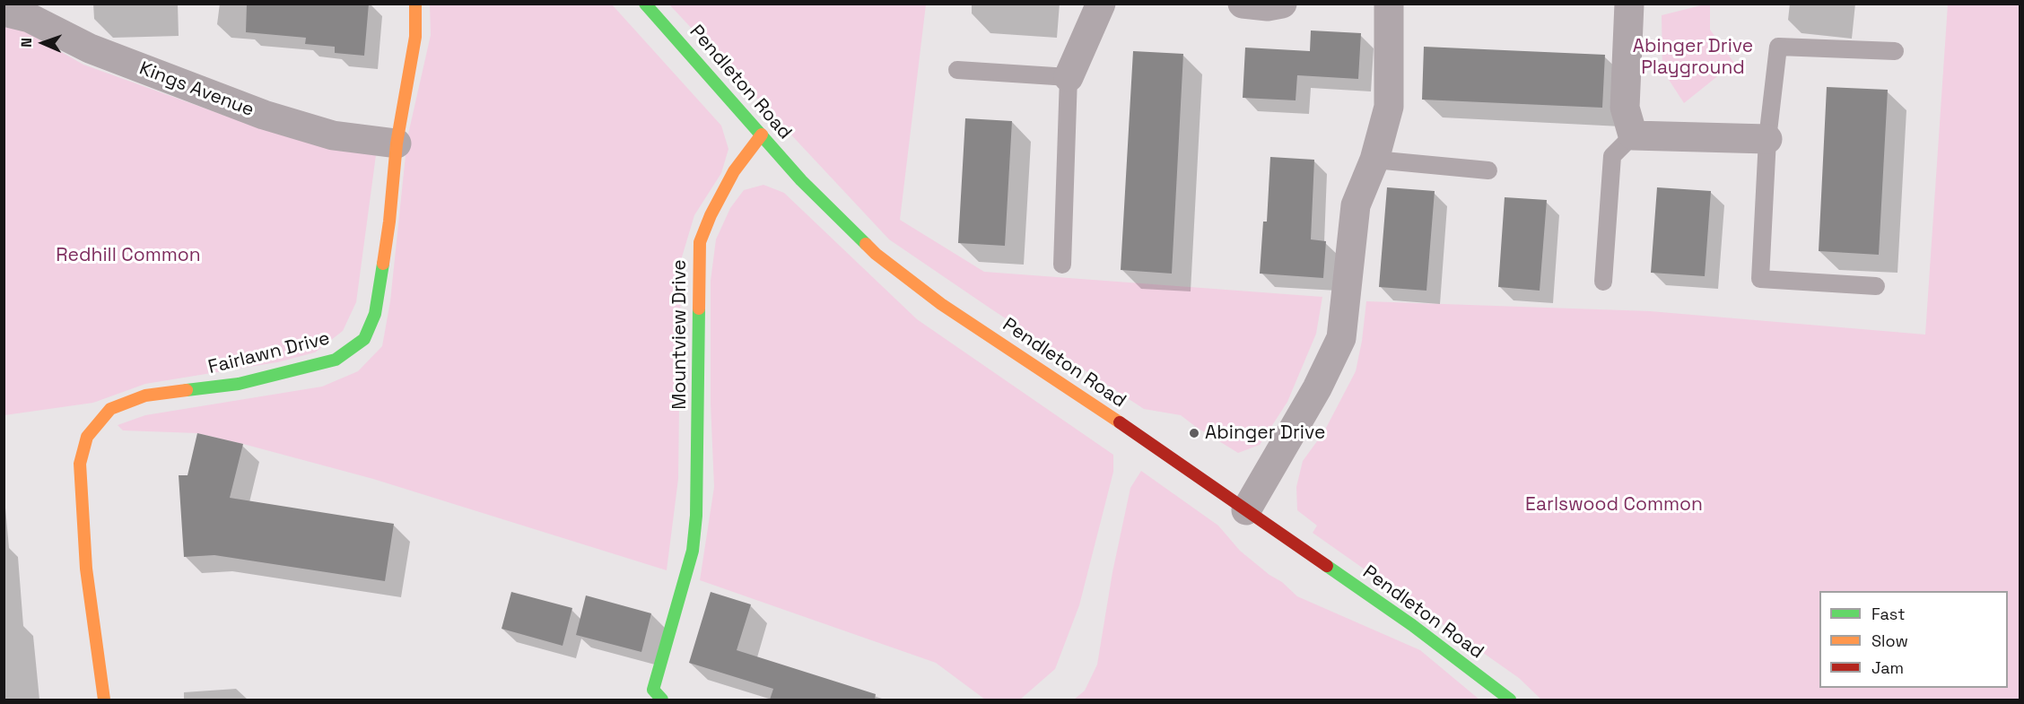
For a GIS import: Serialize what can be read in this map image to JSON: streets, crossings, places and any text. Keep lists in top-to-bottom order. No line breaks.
{"streets":{"street":["Pendleton Road","Kings Avenue","Mountview Drive","Fairlawn Drive"]},"crossings":[["Pendleton Road","Mountview Drive"],["Kings Avenue","Fairlawn Drive"]],"parks":["Abinger Drive Playground","Redhill Common","Earlswood Common"],"places":["Abinger Drive"],"legend":["Fast","Slow","Jam"],"north":"left"}
